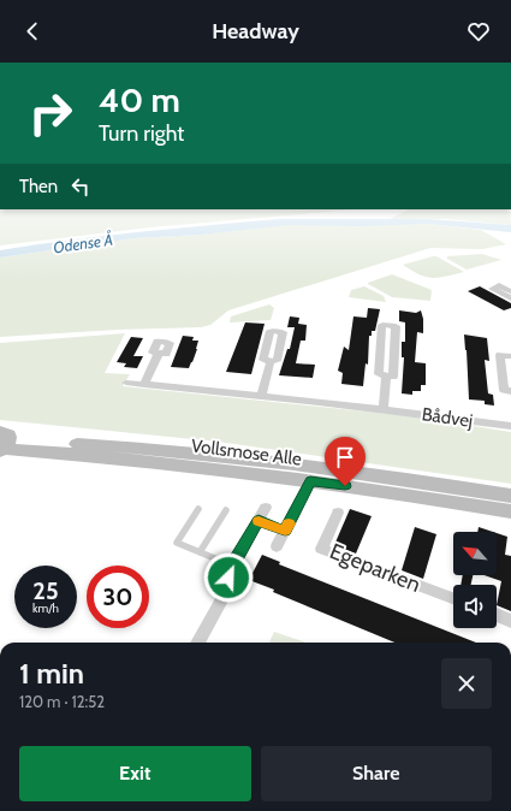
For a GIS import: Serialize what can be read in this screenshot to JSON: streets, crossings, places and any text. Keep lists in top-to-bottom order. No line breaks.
{"streets":{"street":["Bådvej","Vollsmose Alle","Egeparken"]},"water":["Odense Å"],"north":"top left","page":{"header":"Headway","turn":["40 m","Turn right"],"then":"Then","speed":"25 km/h","limit":"30","heading":["1 min","120 m · 12:52"],"buttons":["Exit","Share"]}}
